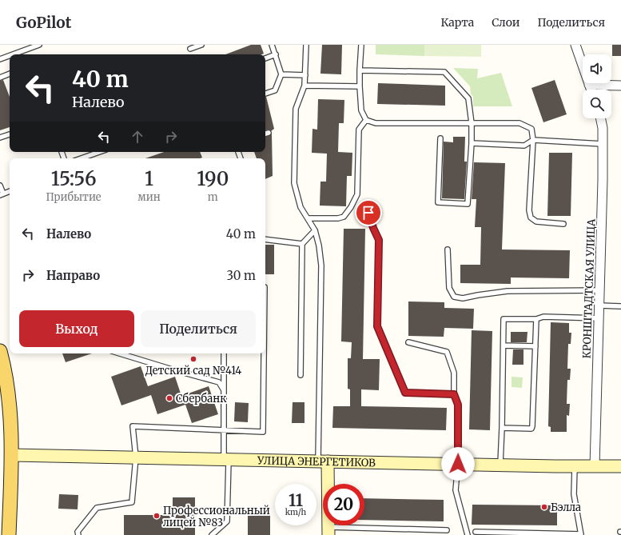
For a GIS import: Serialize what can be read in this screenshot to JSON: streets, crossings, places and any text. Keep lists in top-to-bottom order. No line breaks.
{"streets":{"street":["КРОНШТАДТСКАЯ УЛИЦА","УЛИЦА ЭНЕРГЕТИКОВ"]},"crossings":[["КРОНШТАДТСКАЯ УЛИЦА","УЛИЦА ЭНЕРГЕТИКОВ"]],"places":["Детский сад №414","Сбербанк","Бэлла","Профессиональный лицей №83"],"page":{"header":"GoPilot","nav":["Карта","Слои","Поделиться"],"turn":["40 m","Налево"],"eta":["15:56","Прибытие","1","мин","190","m"],"list":[{"name":"Налево","value":"40 m"},{"name":"Направо","value":"30 m"}],"buttons":["Выход","Поделиться"],"speed":"11 km/h","limit":"20"}}
